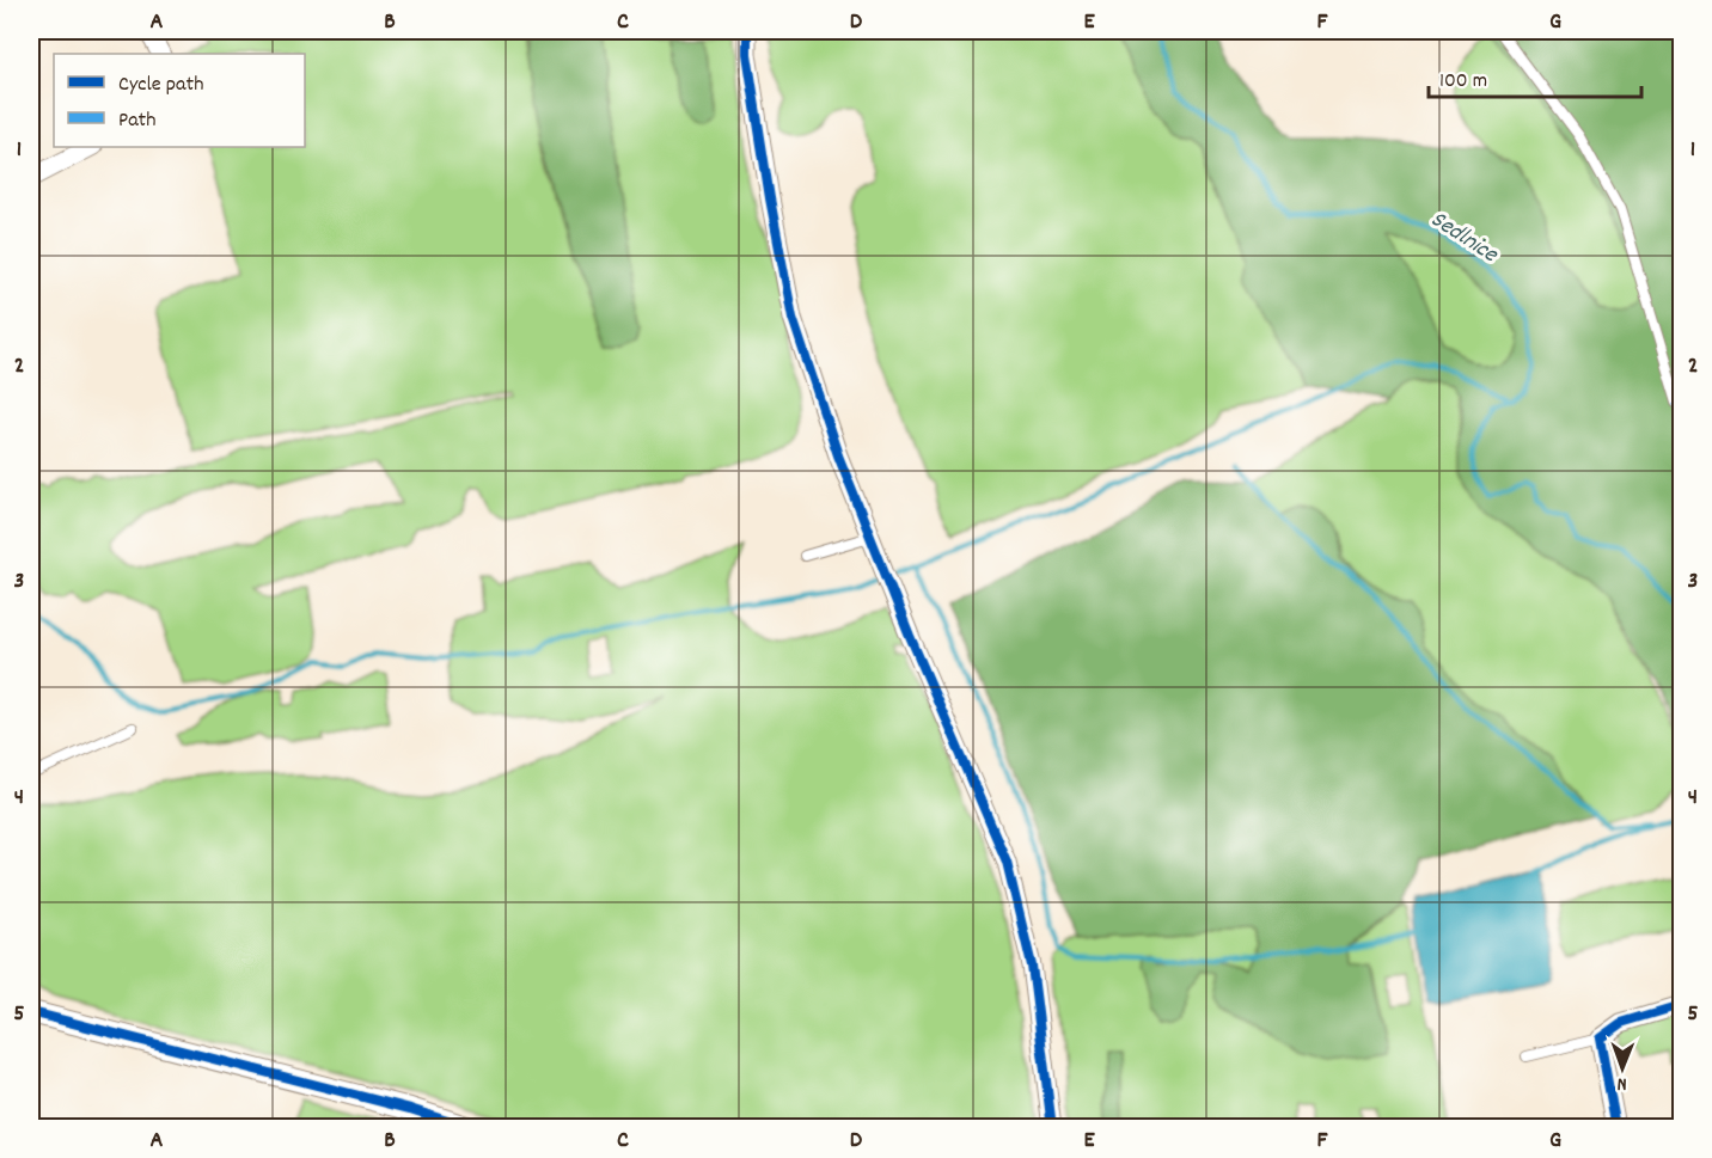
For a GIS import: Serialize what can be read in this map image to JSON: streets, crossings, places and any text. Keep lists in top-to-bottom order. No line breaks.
{"water":["Sedlnice"],"legend":["Cycle path","Path"],"scale_bar":"100 m","north":"bottom","grid":{"columns":["A","B","C","D","E","F","G"],"rows":["1","2","3","4","5"]}}
